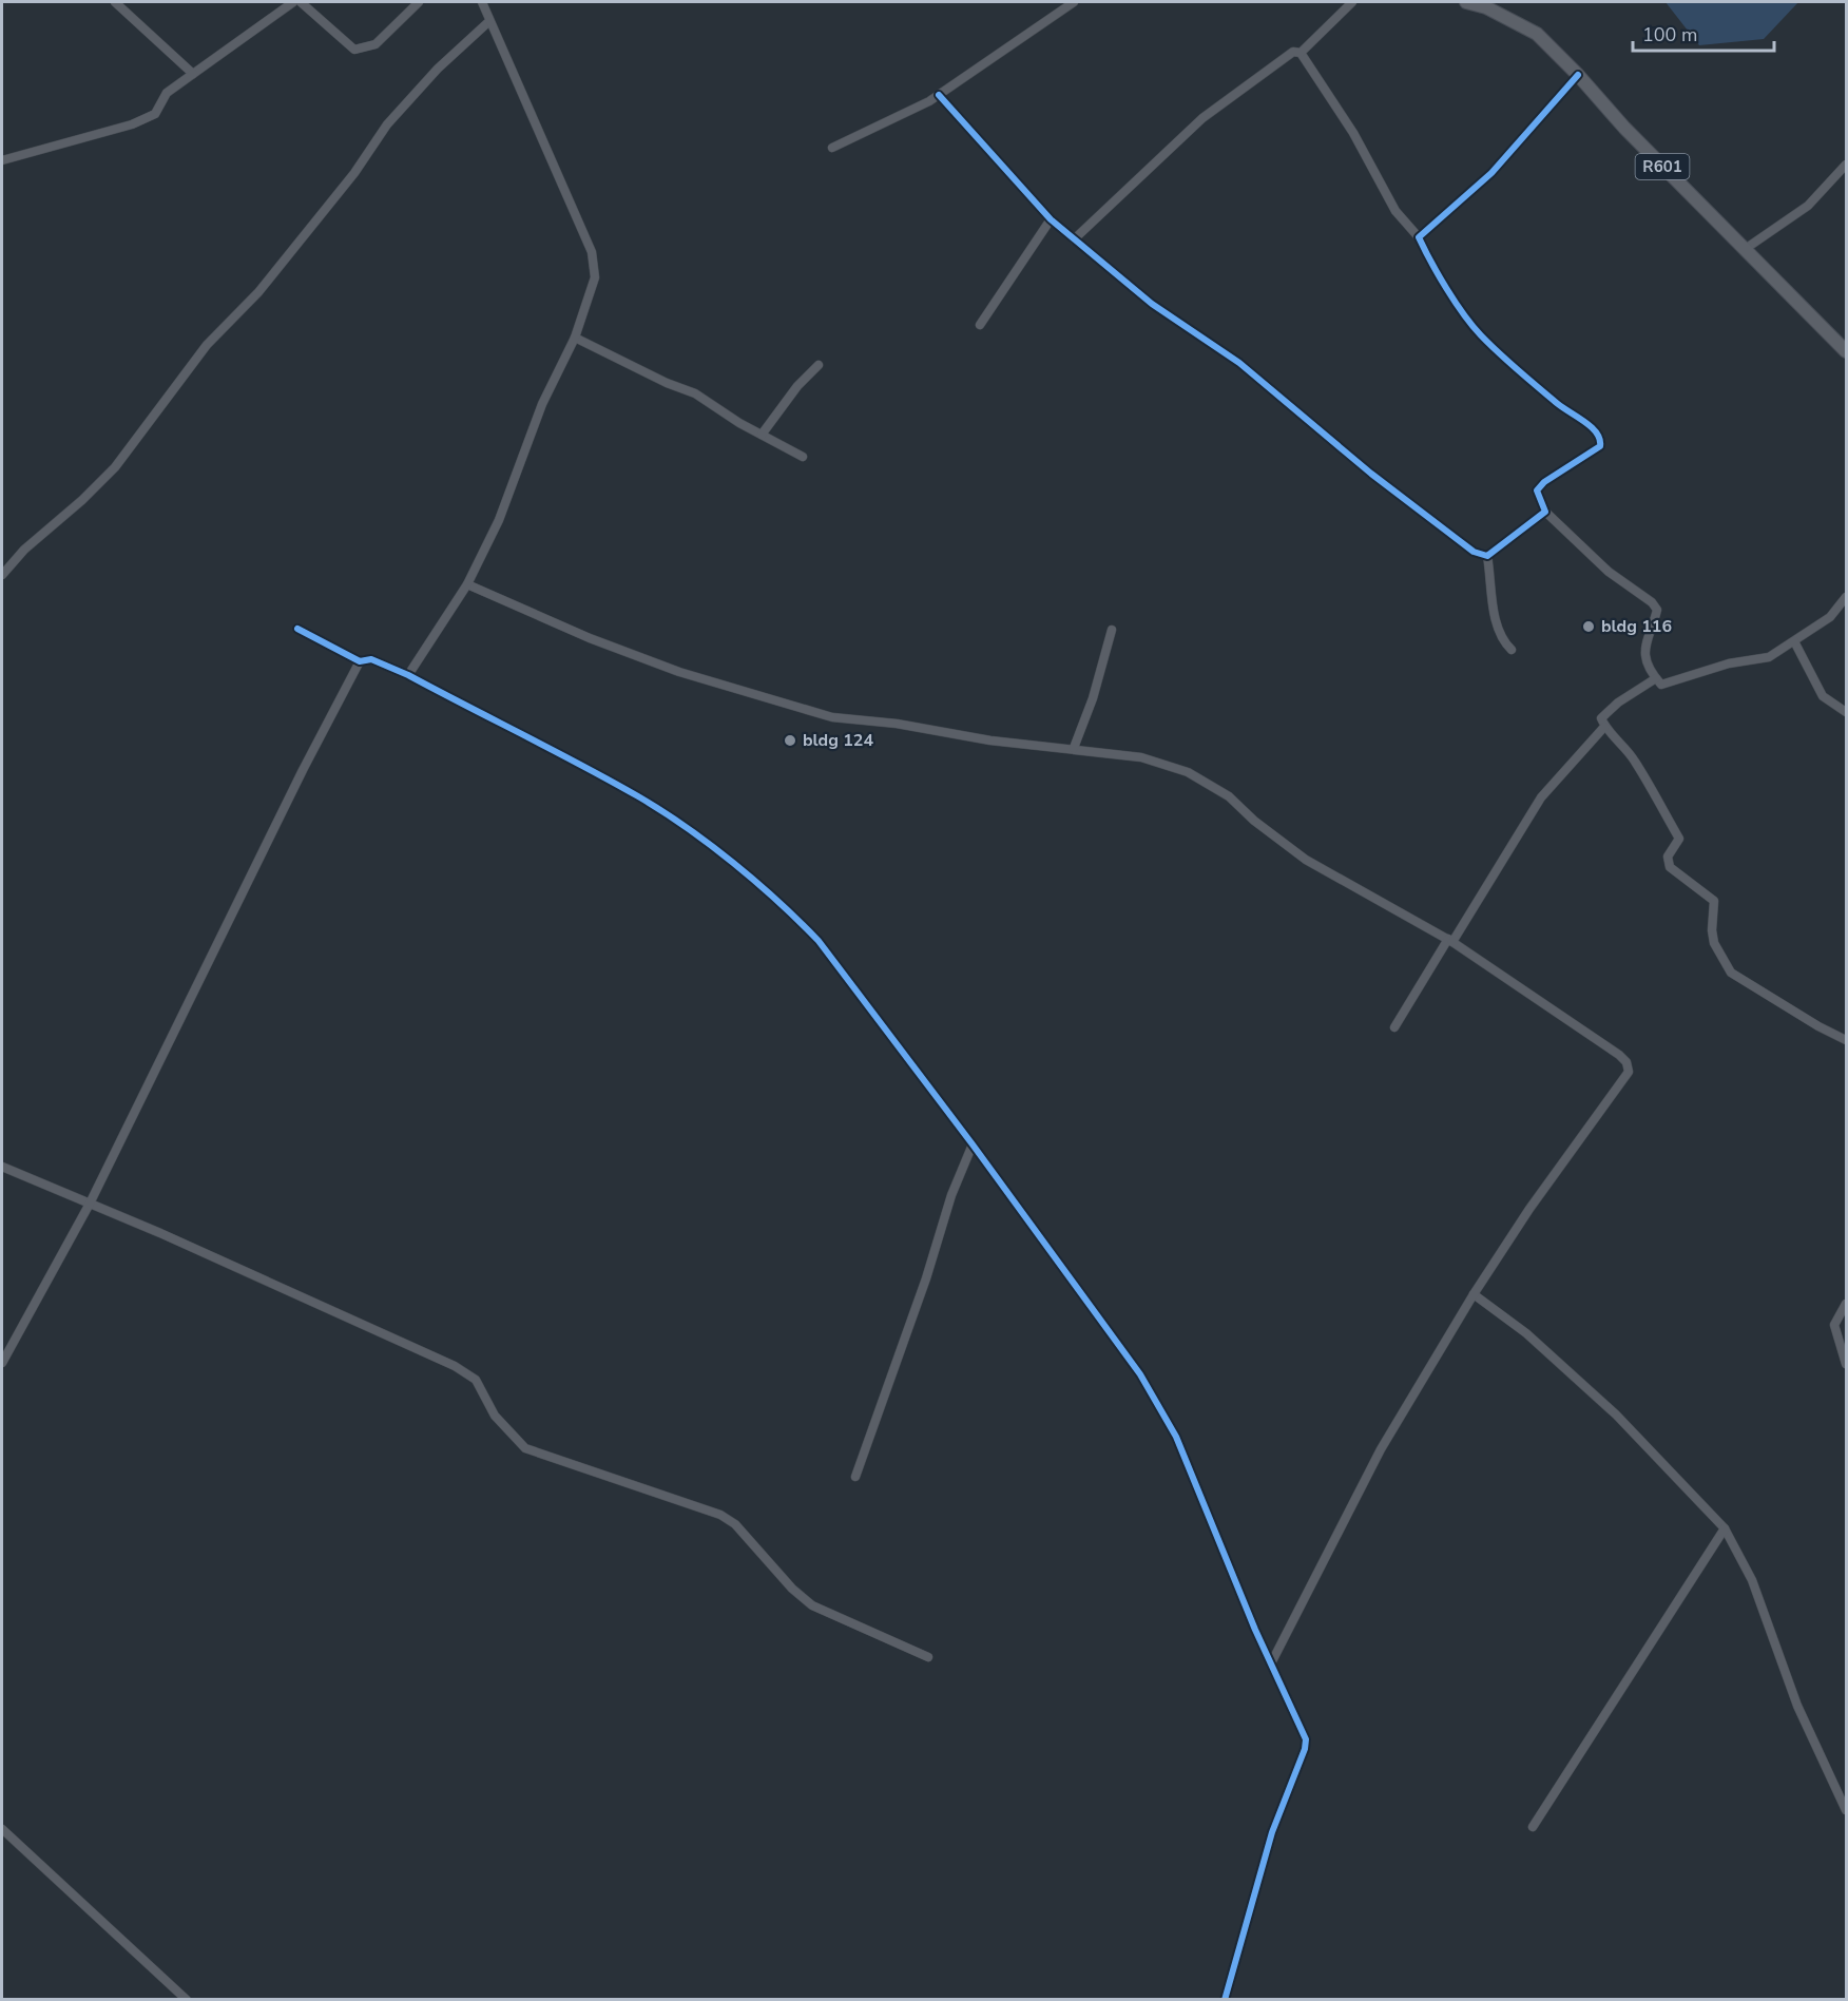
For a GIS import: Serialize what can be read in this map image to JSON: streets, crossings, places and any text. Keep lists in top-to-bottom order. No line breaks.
{"streets":{"main road":["R601"]},"places":["bldg 116","bldg 124"],"scale_bar":"100 m"}
